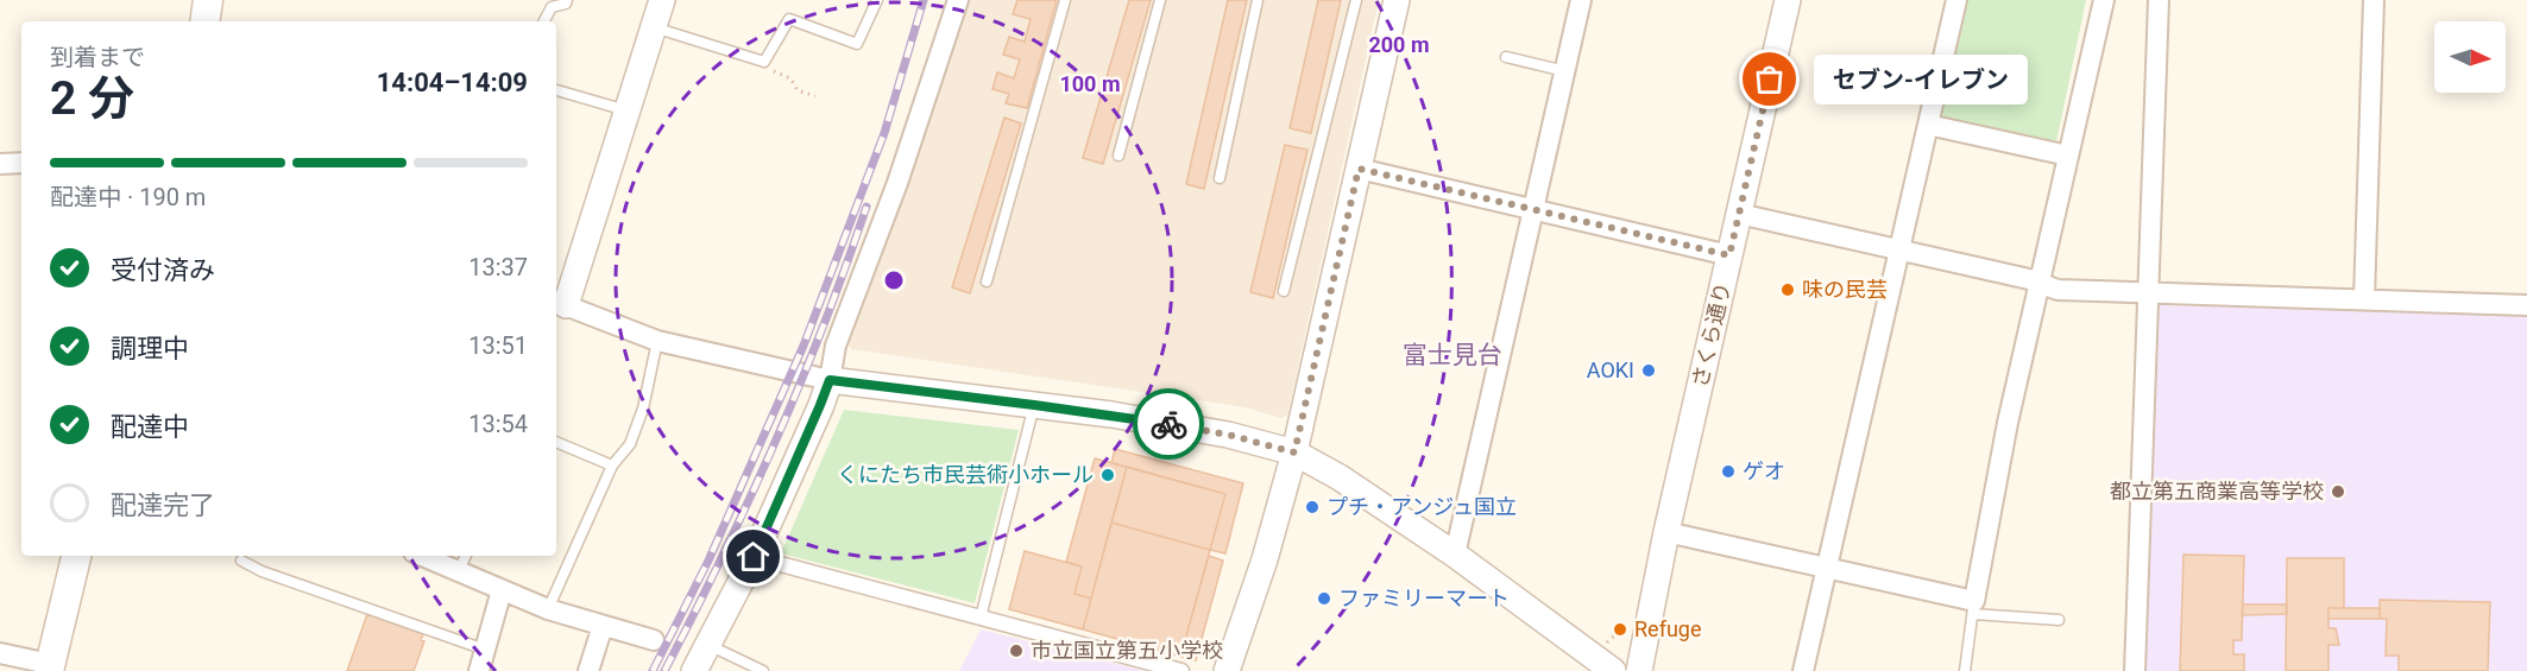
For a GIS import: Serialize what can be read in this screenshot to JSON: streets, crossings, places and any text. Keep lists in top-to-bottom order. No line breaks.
{"streets":{"street":["さくら通り"]},"districts":["富士見台"],"places":["セブン-イレブン","味の民芸","AOKI","ゲオ","くにたち市民芸術小ホール","都立第五商業高等学校","プチ・アンジュ国立","ファミリーマート","Refuge","市立国立第五小学校"],"north":"right","page":{"heading":["2 分","到着まで","14:04–14:09"],"bubble":"セブン-イレブン","bar":"配達中 · 190 m","list":[["受付済み","13:37"],["調理中","13:51"],["配達中","13:54"],"配達完了"]},"rings":["200 m","100 m"]}
